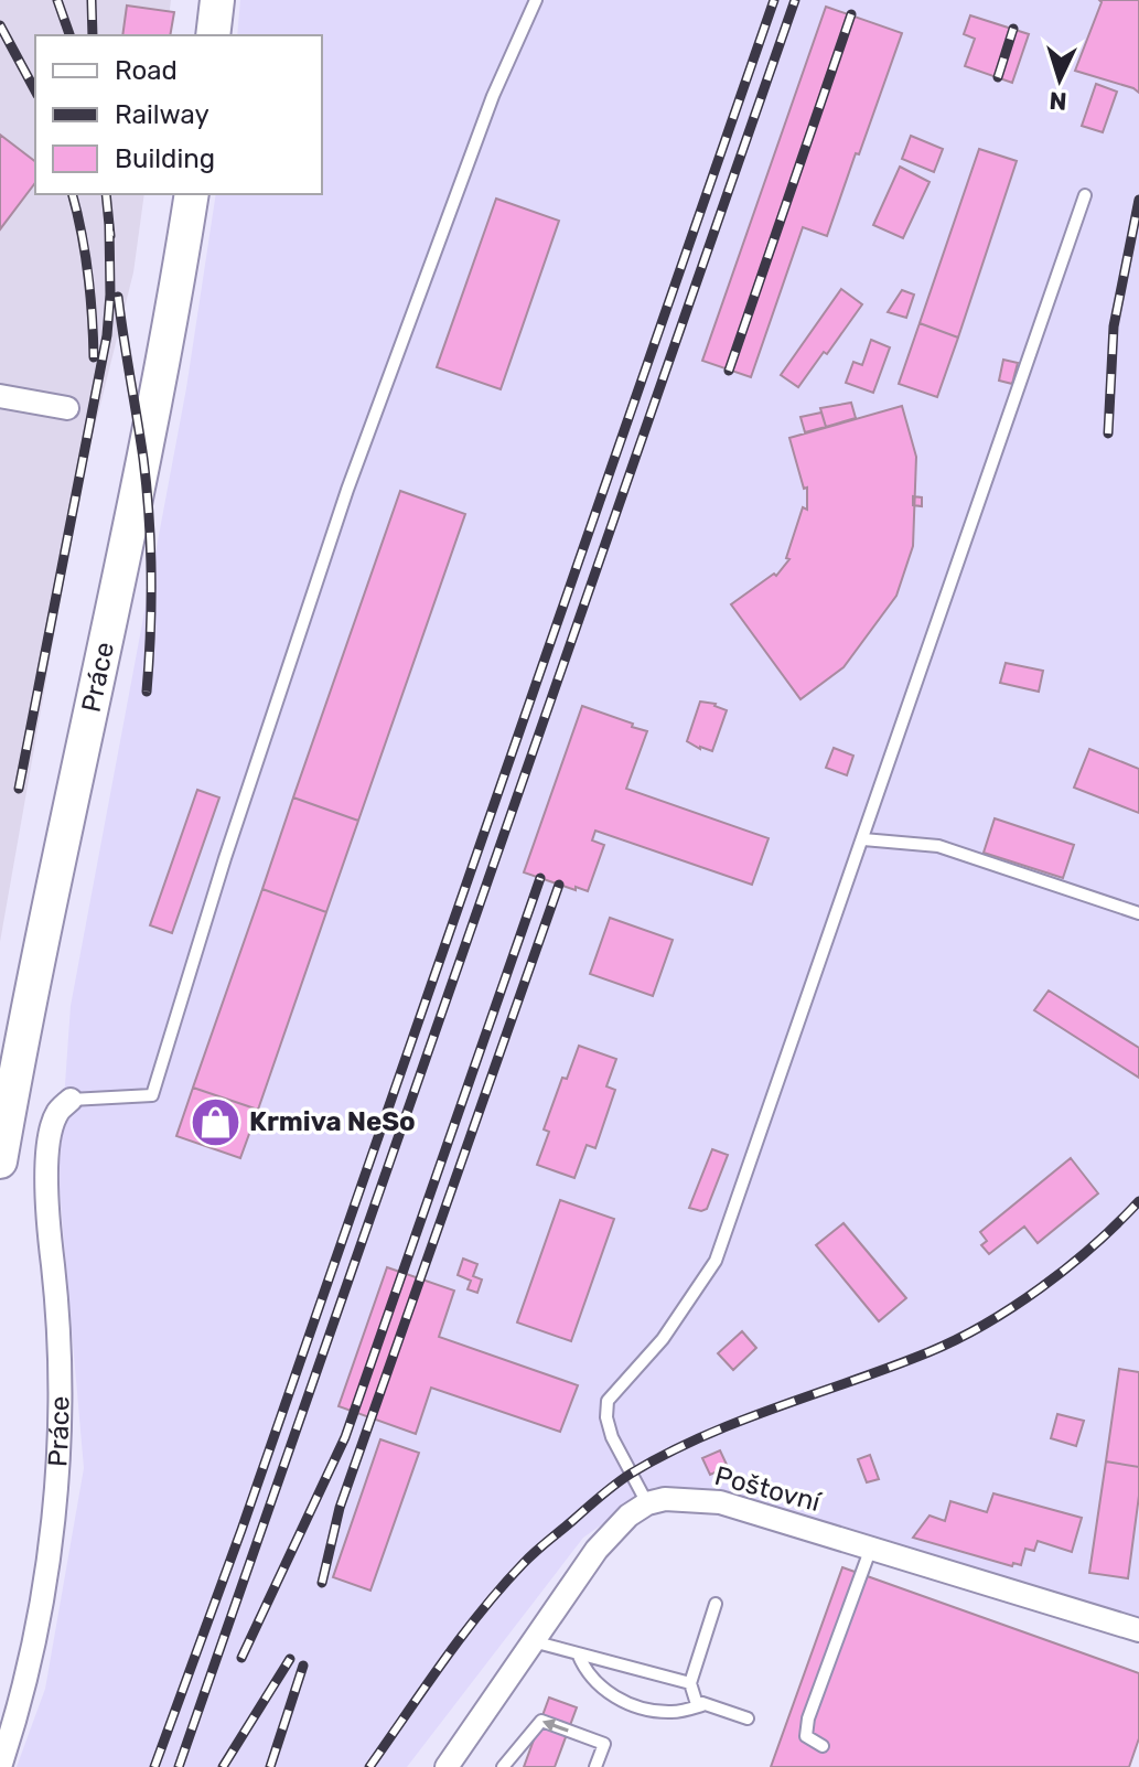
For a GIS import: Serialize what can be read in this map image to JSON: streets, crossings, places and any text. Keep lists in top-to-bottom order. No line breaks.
{"streets":{"main road":["Práce"],"street":["Poštovní"]},"places":{"shop":["Krmiva NeSo"]},"legend":["Road","Railway","Building"],"north":"bottom"}
